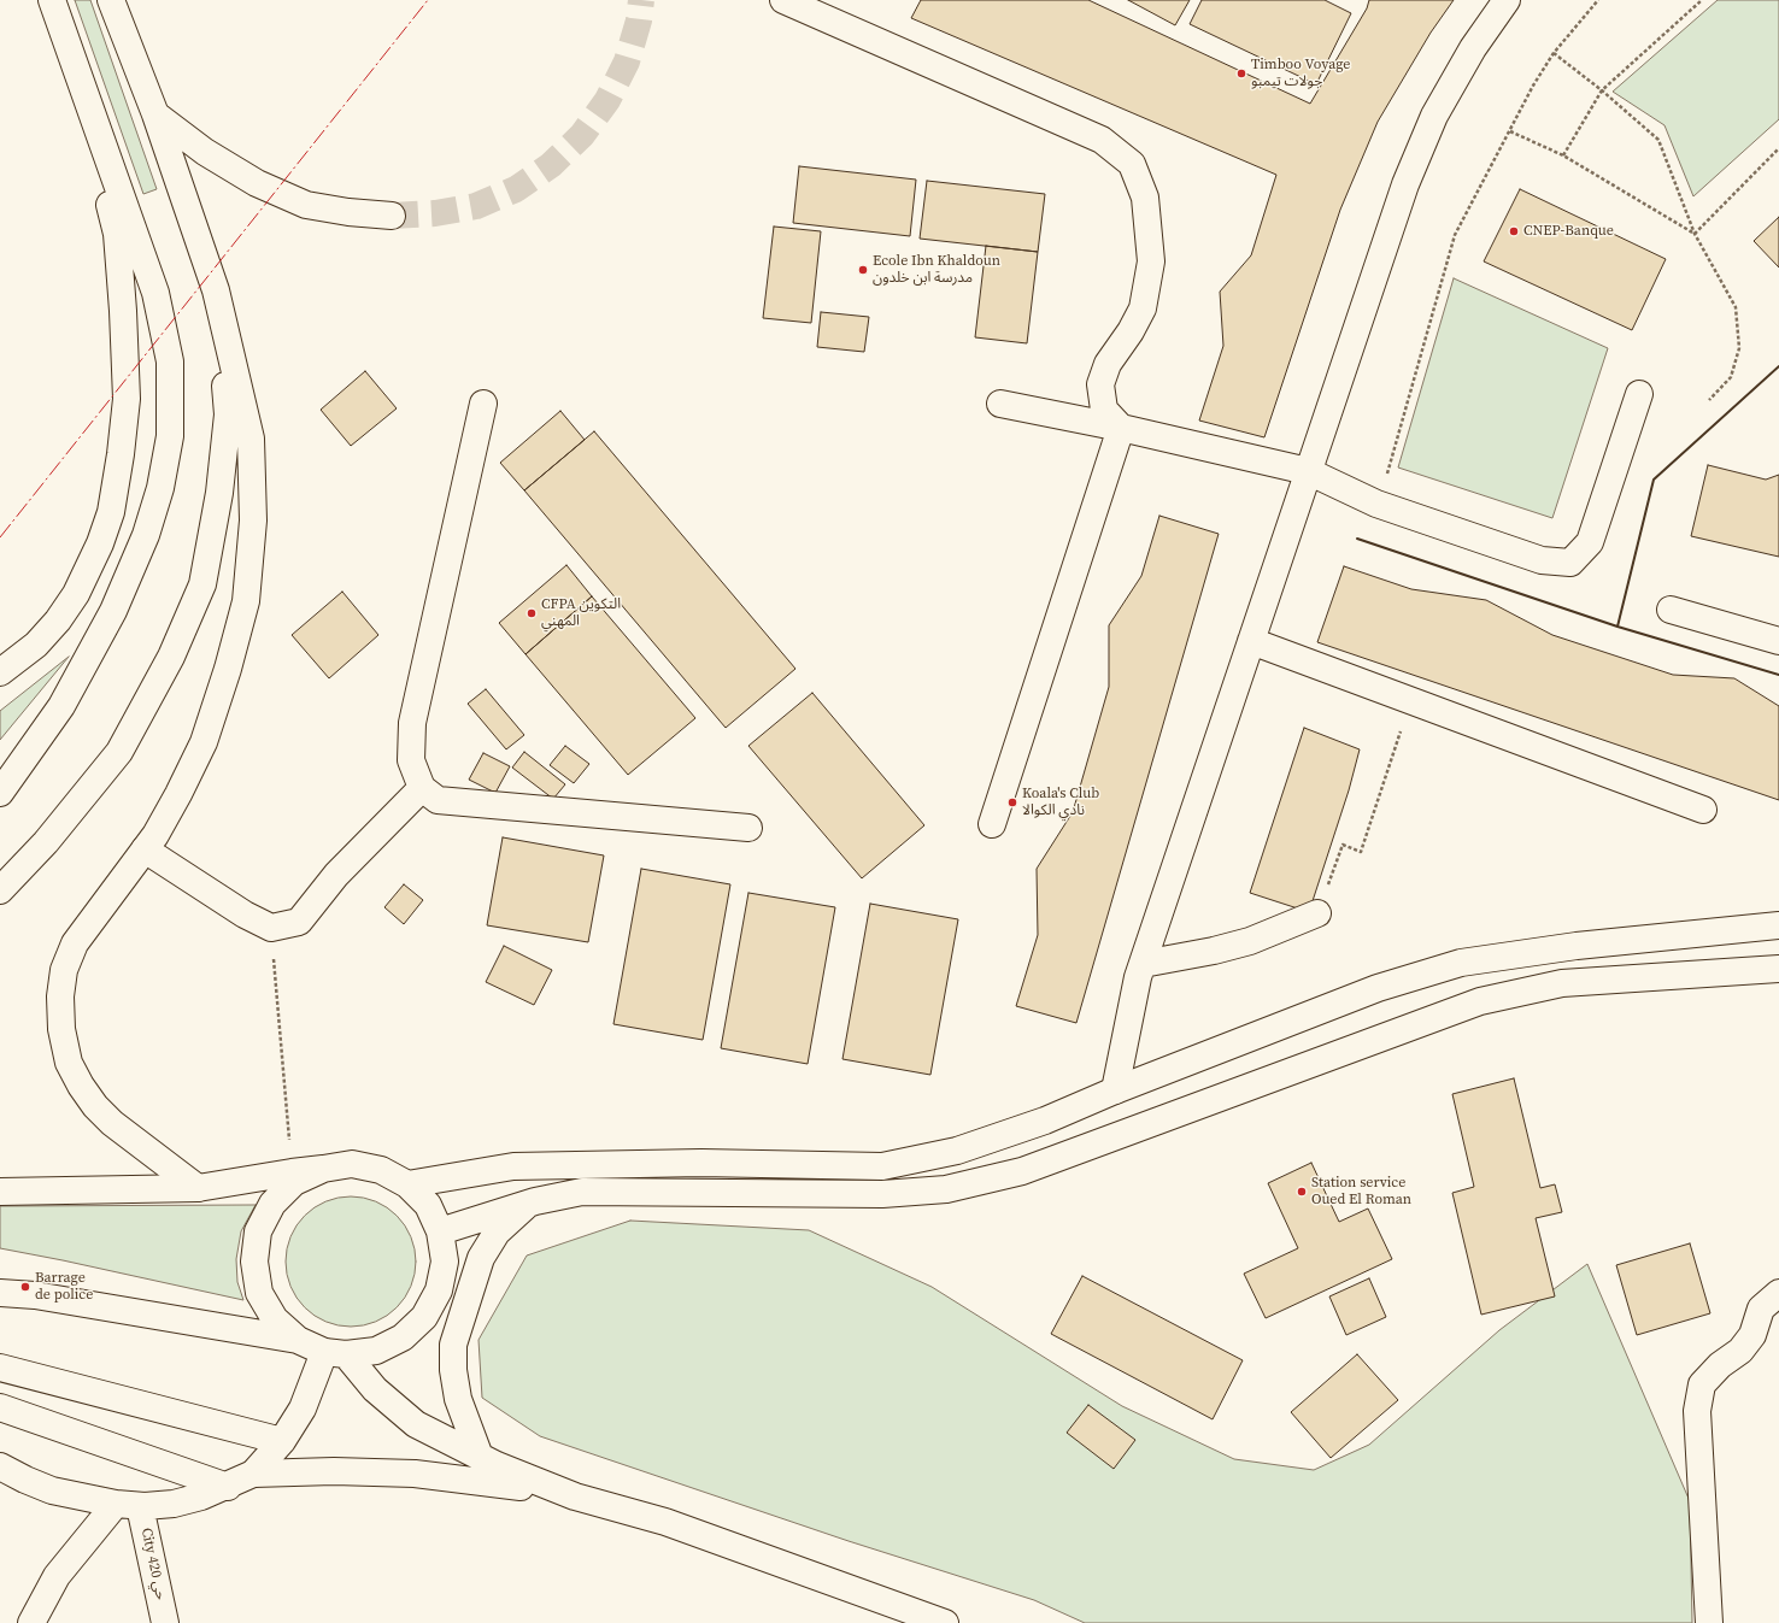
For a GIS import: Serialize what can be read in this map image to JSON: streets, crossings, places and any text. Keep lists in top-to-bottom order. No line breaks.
{"streets":{"main road":["City 420 حي"]},"places":["Timboo Voyage جولات تيمبو","CNEP-Banque","Ecole Ibn Khaldoun مدرسة ابن خلدون","CFPA التكوين المهني","Koala's Club نادي الكوالا","Station service Oued El Roman","Barrage de police"]}
